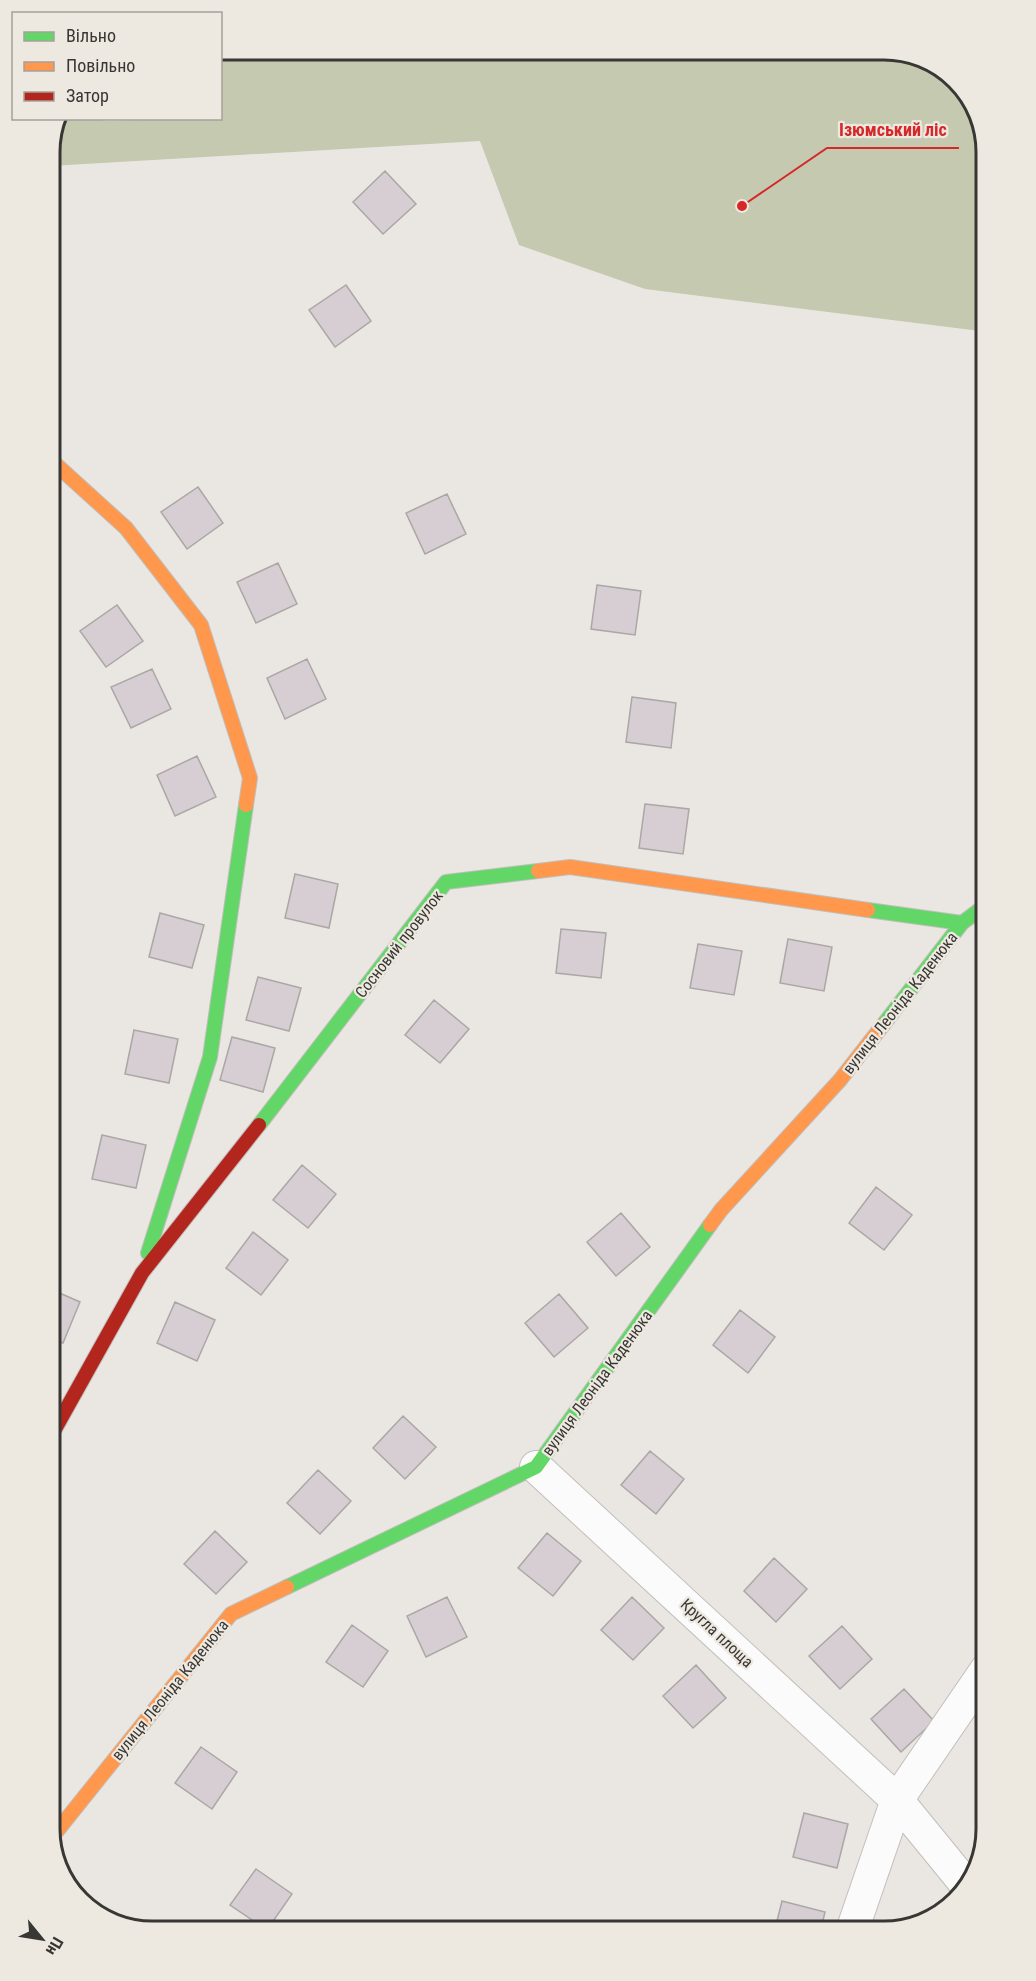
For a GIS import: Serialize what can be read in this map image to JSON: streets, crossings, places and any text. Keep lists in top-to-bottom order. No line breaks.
{"streets":{"street":["Сосновий провулок","вулиця Леоніда Каденюка","Кругла площа"]},"crossings":[["Сосновий провулок","вулиця Леоніда Каденюка"],["вулиця Леоніда Каденюка","Кругла площа"]],"places":["Ізюмський ліс"],"legend":["Вільно","Повільно","Затор"],"north":"bottom right"}
